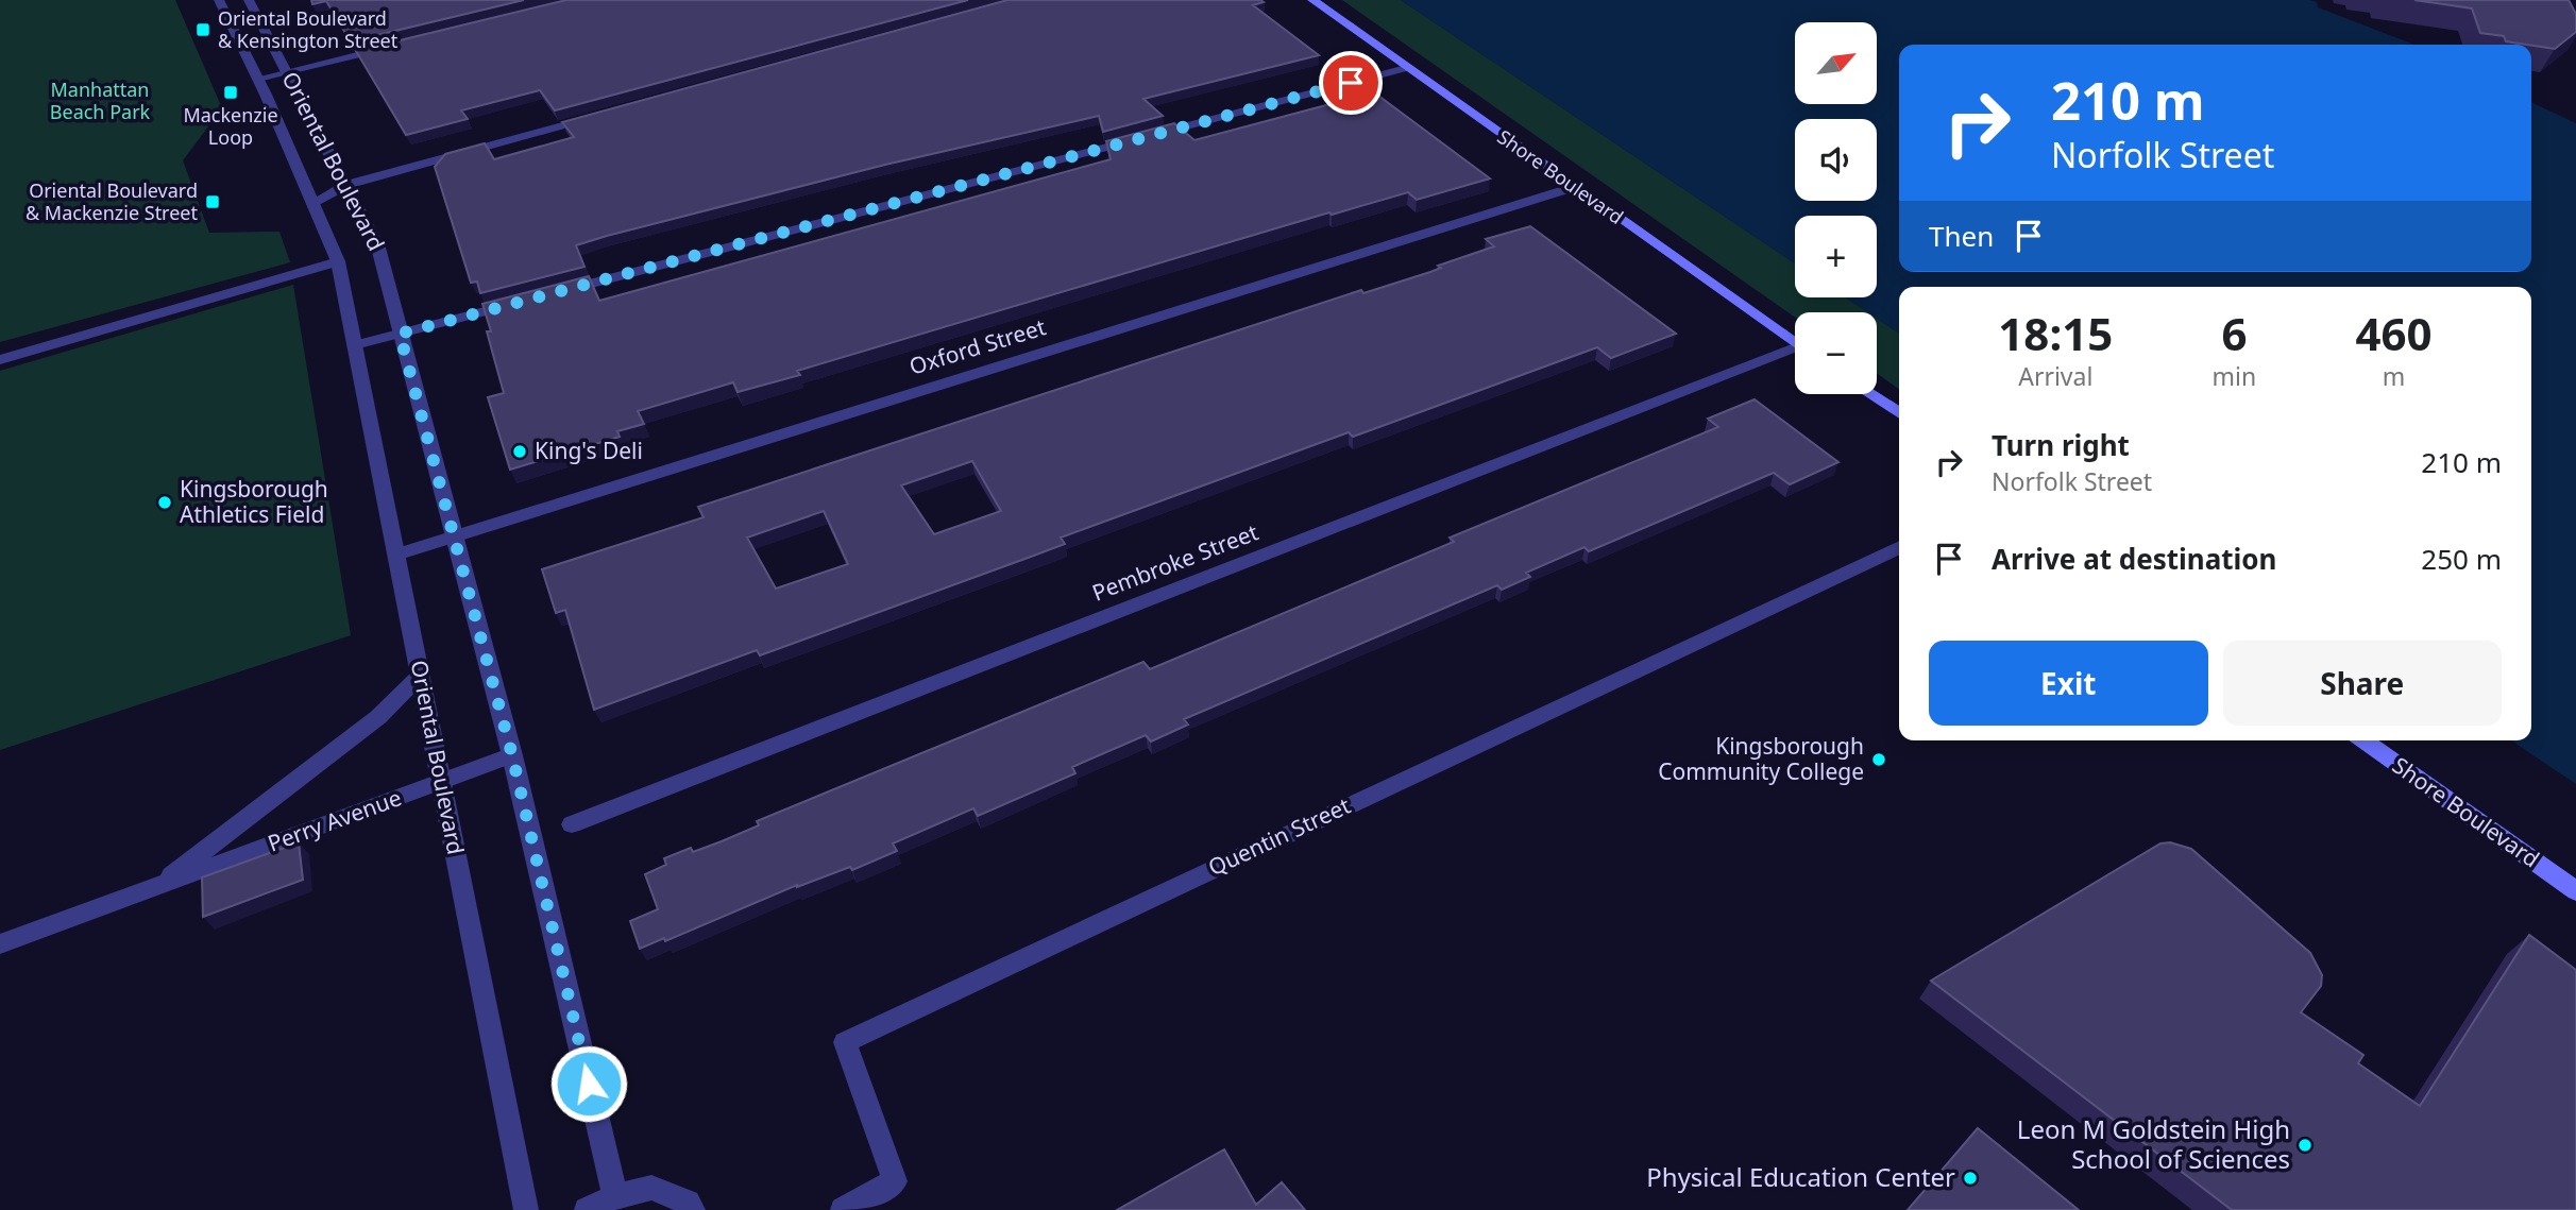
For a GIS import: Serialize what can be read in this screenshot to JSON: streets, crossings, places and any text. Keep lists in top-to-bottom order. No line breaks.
{"streets":{"main road":["Shore Boulevard"],"street":["Oriental Boulevard","Oxford Street","Pembroke Street","Perry Avenue","Quentin Street"]},"crossings":[["Oriental Boulevard","Oxford Street"],["Oriental Boulevard","Perry Avenue"],["Shore Boulevard","Oxford Street"]],"parks":["Manhattan Beach Park"],"places":{"transit":["Oriental Boulevard & Kensington Street","Mackenzie Loop","Oriental Boulevard & Mackenzie Street"],"other":["King's Deli","Kingsborough Athletics Field","Kingsborough Community College","Leon M Goldstein High School of Sciences","Physical Education Center"]},"north":"top right","page":{"map_buttons":["+","−"],"turn":["210 m","Norfolk Street"],"then":"Then","eta":["18:15","Arrival","6","min","460","m"],"list":[{"name":"Turn right","note":"Norfolk Street","value":"210 m"},{"name":"Arrive at destination","value":"250 m"}],"buttons":["Exit","Share"]}}
